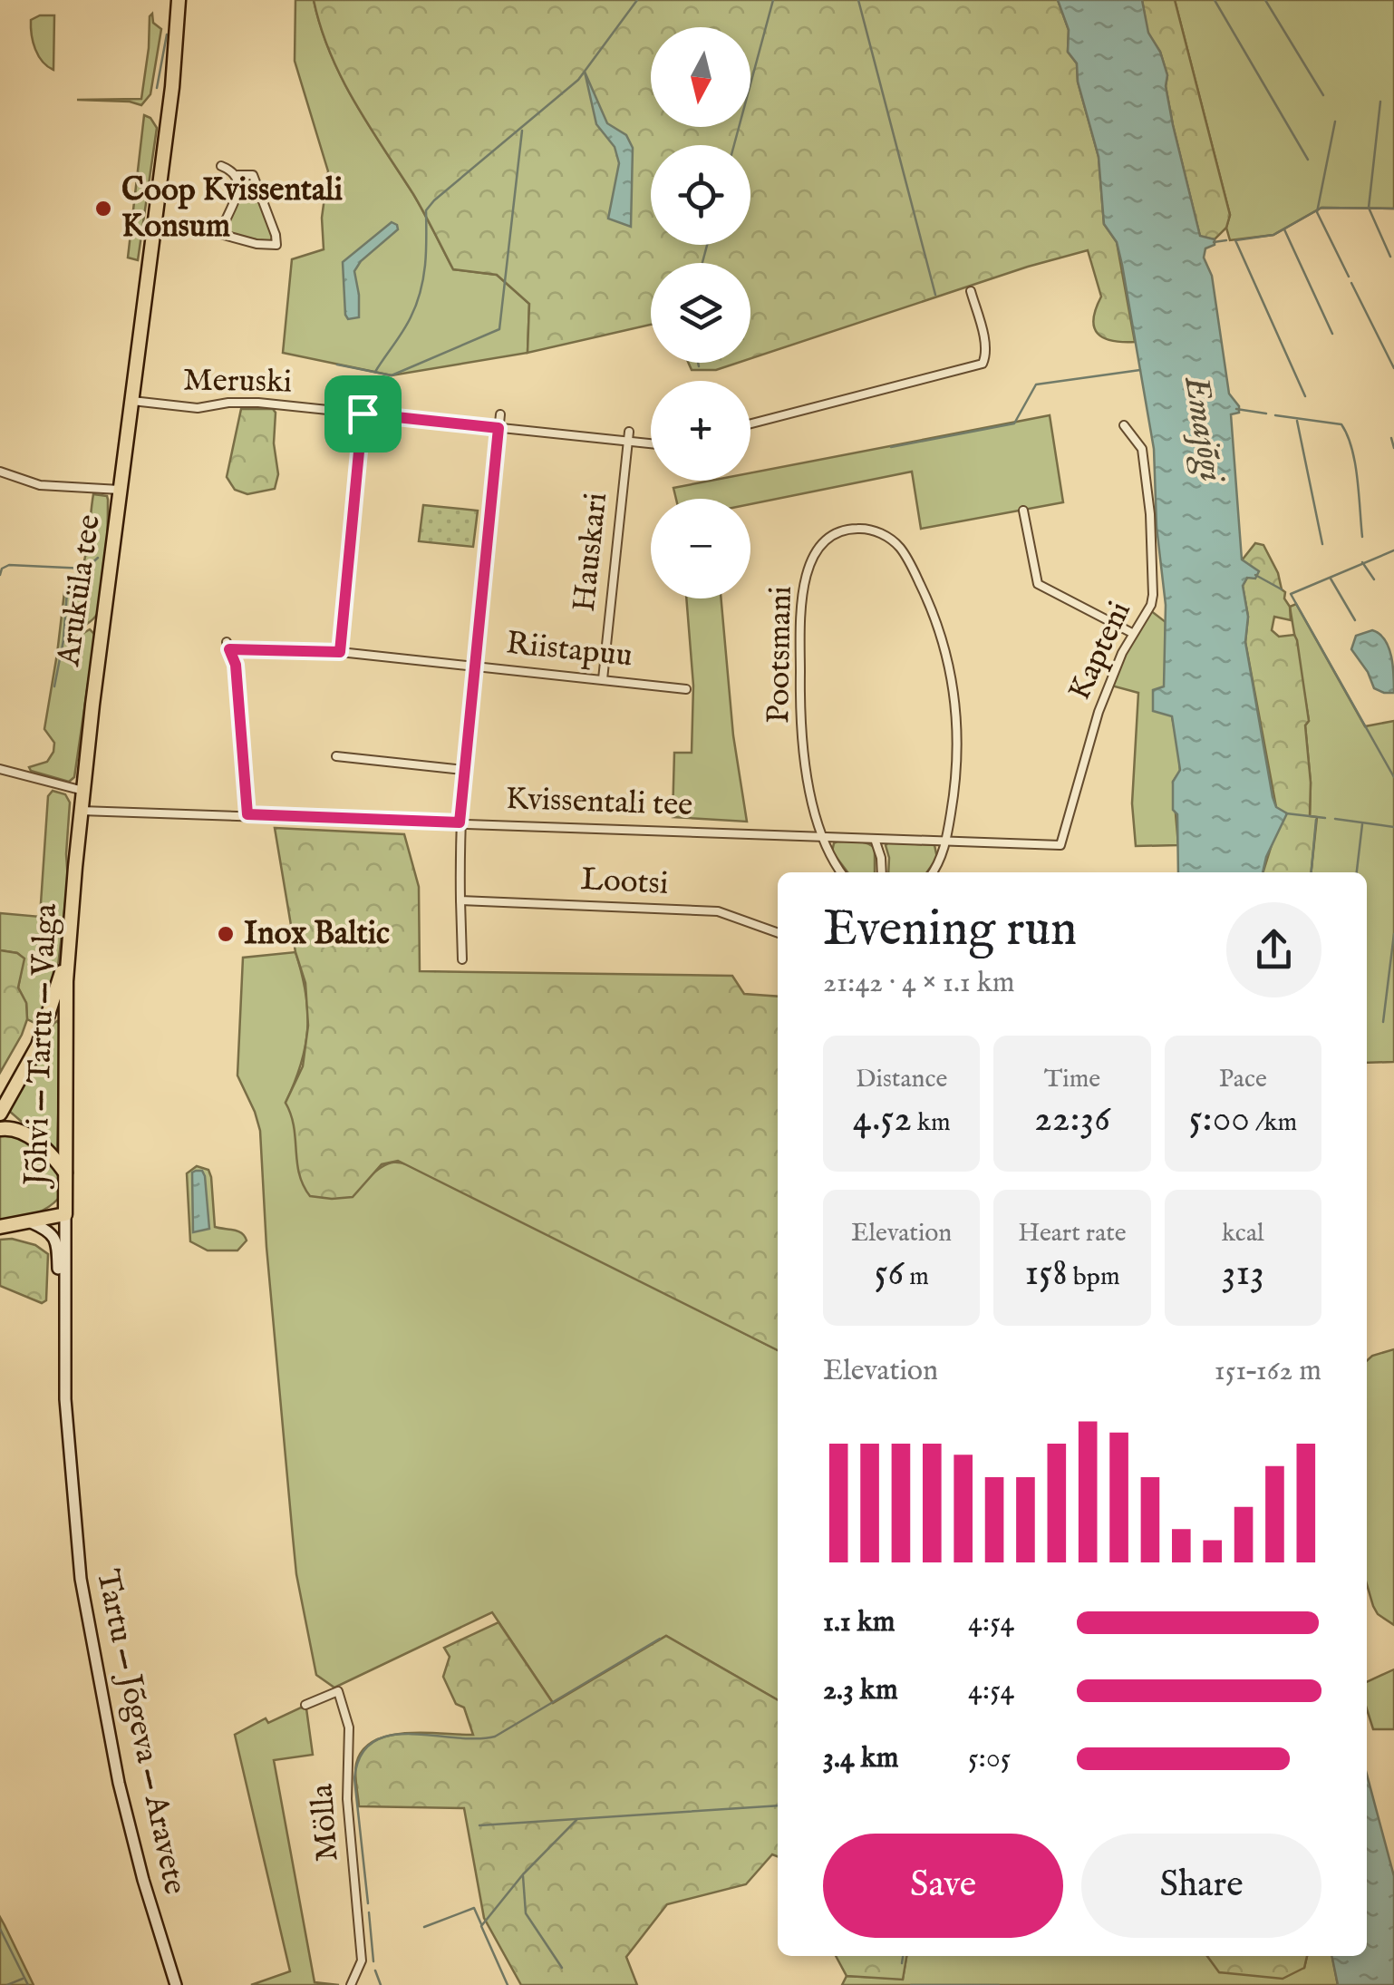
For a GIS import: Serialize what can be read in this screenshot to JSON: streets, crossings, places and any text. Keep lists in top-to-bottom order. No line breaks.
{"streets":{"highway":["Aruküla tee","Jõhvi — Tartu — Valga"],"main road":["Tartu — Jõgeva — Aravete"],"street":["Meruski","Hauskari","Riistapuu","Kapteni","Pootsmani","Kvissentali tee","Lootsi","Mölla"]},"crossings":[["Meruski","Hauskari"],["Meruski","Aruküla tee"],["Hauskari","Riistapuu"],["Aruküla tee","Kvissentali tee"],["Aruküla tee","Jõhvi — Tartu — Valga"],["Riistapuu","Kvissentali tee"],["Kapteni","Kvissentali tee"],["Pootsmani","Kvissentali tee"],["Kvissentali tee","Jõhvi — Tartu — Valga"],["Jõhvi — Tartu — Valga","Tartu — Jõgeva — Aravete"]],"water":["Emajõgi"],"places":["Coop Kvissentali Konsum","Inox Baltic"],"north":"bottom","page":{"map_buttons":["+","−"],"heading":["Evening run","21:42 · 4 × 1.1 km"],"stats":[["Distance","4.52 km"],["Time","22:36"],["Pace","5:00 /km"],["Elevation","56 m"],["Heart rate","158 bpm"],["kcal","313"]],"chart":["Elevation","151–162 m"],"list":[{"name":"1.1 km","note":"4:54"},{"name":"2.3 km","note":"4:54"},{"name":"3.4 km","note":"5:05"}],"buttons":["Save","Share"]}}
